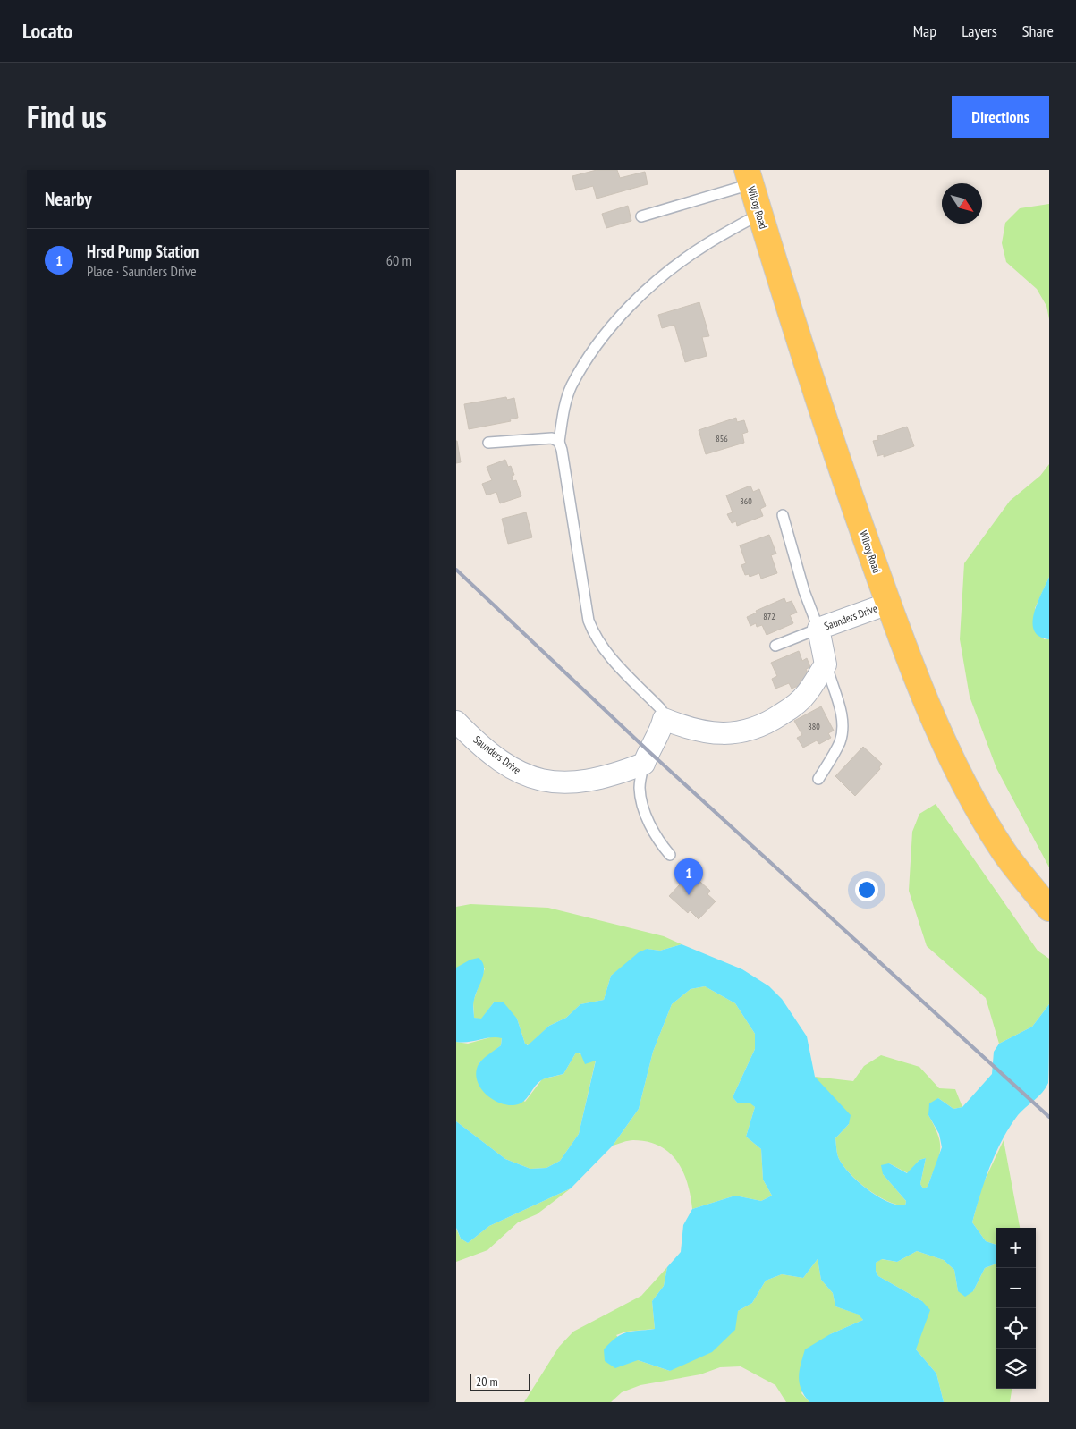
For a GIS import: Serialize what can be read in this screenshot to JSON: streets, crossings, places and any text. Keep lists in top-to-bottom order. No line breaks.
{"streets":{"main road":["Wilroy Road"],"street":["Saunders Drive"]},"crossings":[["Wilroy Road","Saunders Drive"]],"house_numbers":["856","860","872","880"],"scale_bar":"20 m","north":"bottom right","page":{"header":"Locato","nav":["Map","Layers","Share"],"title":"Find us","buttons":"Directions","heading":"Nearby","list":[{"mark":"1","name":"Hrsd Pump Station","note":"Place · Saunders Drive","value":"60 m"}],"pins":"1","map_buttons":["+","−"],"scale":"20 m"}}
